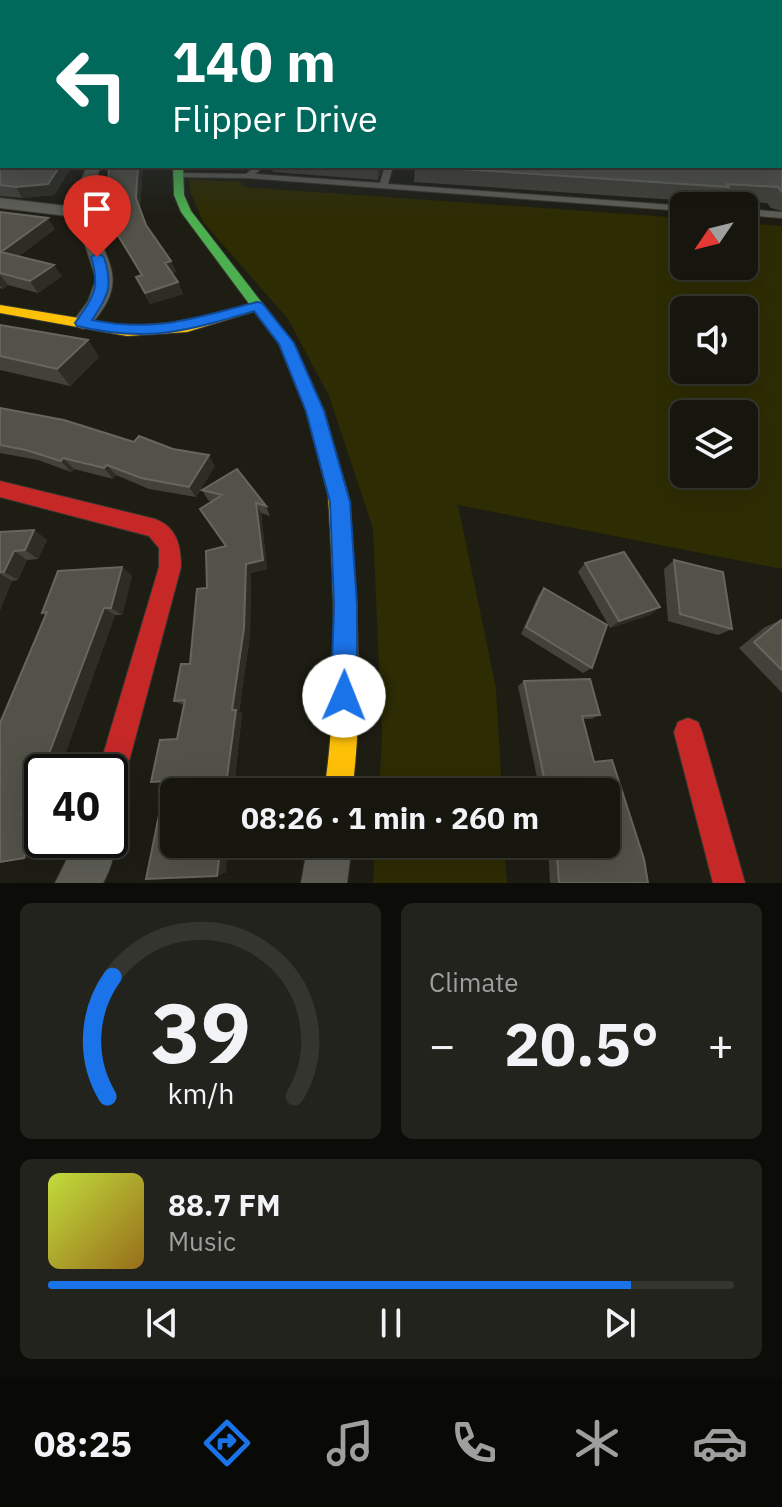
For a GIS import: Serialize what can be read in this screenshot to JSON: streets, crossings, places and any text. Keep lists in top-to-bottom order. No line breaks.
{"north":"bottom left","page":{"turn":["140 m","Flipper Drive"],"limit":"40","trip":"08:26 · 1 min · 260 m","tile":"Climate","heat":["−","20.5°","+"],"song":["88.7 FM","Music"],"tabs":"08:25","gauge":["39","km/h"]}}
